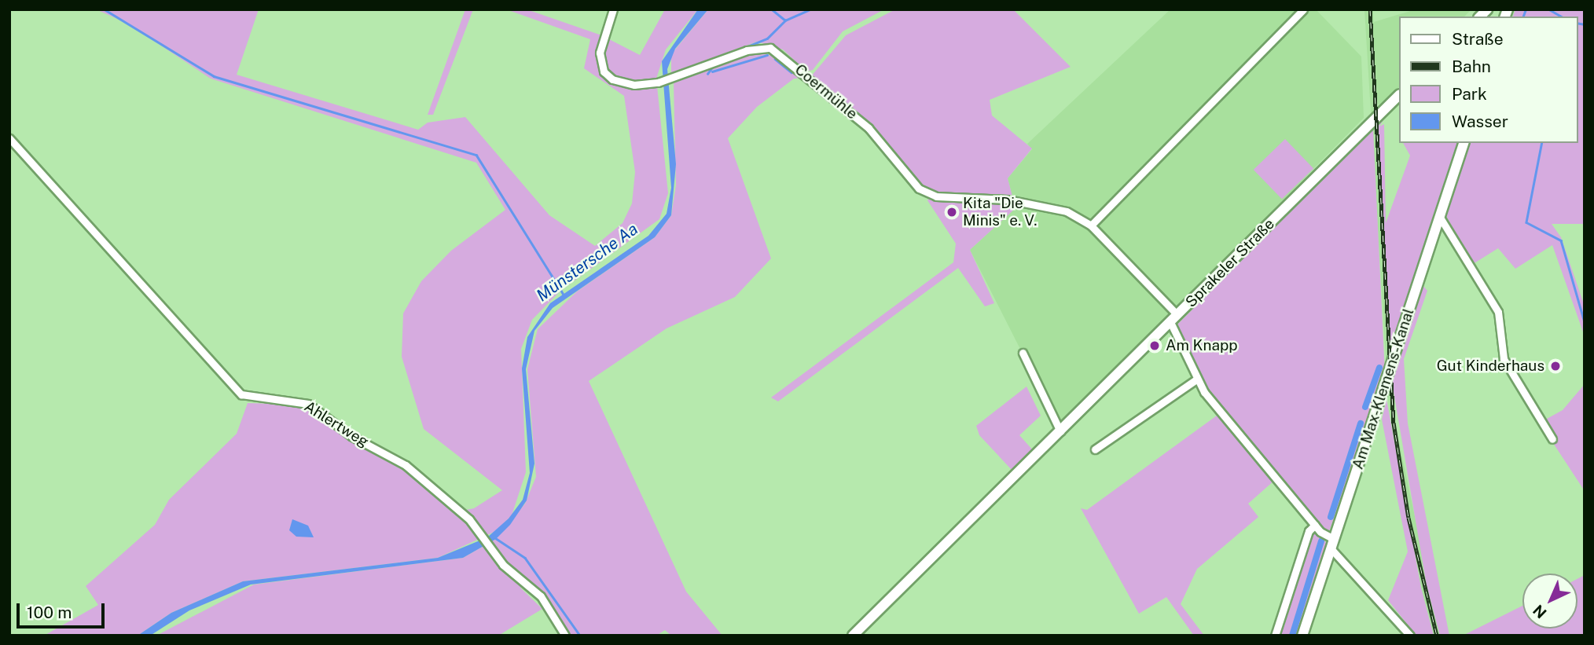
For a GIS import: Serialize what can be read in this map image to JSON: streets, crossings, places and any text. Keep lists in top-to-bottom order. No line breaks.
{"streets":{"main road":["Sprakeler Straße","Am Max-Klemens-Kanal"],"street":["Coermühle","Ahlertweg"]},"crossings":[["Coermühle","Sprakeler Straße"]],"water":["Münstersche Aa"],"places":["Kita \"Die Minis\" e. V.","Am Knapp","Gut Kinderhaus"],"legend":["Straße","Bahn","Park","Wasser"],"scale_bar":"100 m","north":"bottom left"}
